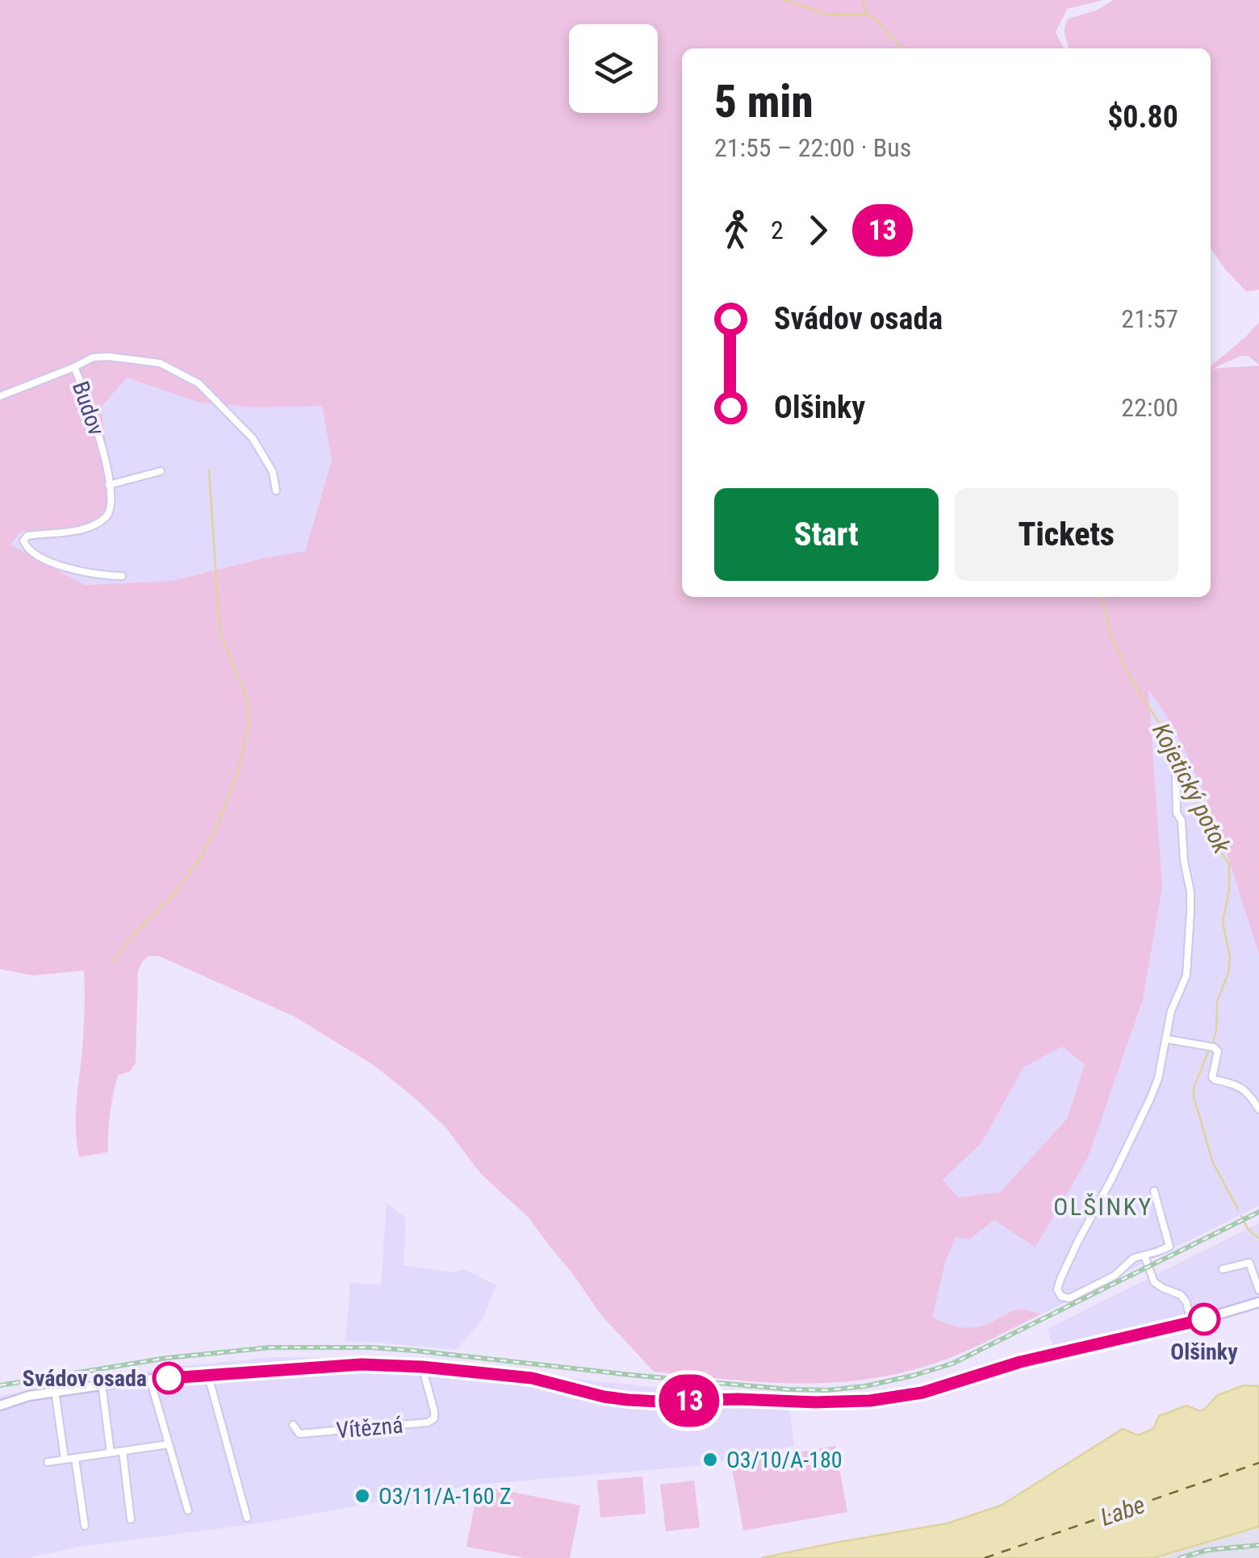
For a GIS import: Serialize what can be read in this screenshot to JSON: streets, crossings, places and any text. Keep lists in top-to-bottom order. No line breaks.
{"streets":{"street":["Budov","Vítězná"]},"districts":["OLŠINKY"],"water":["Kojetický potok","Labe"],"places":["Olšinky","Svádov osada","O3/10/A-180","O3/11/A-160 Z"],"lines":["bus line 13"],"page":{"on_map":"13","heading":["5 min","21:55 – 22:00 · Bus","$0.80"],"legs":["2","13"],"list":[{"name":"Svádov osada","value":"21:57"},{"name":"Olšinky","value":"22:00"}],"buttons":["Start","Tickets"]}}
